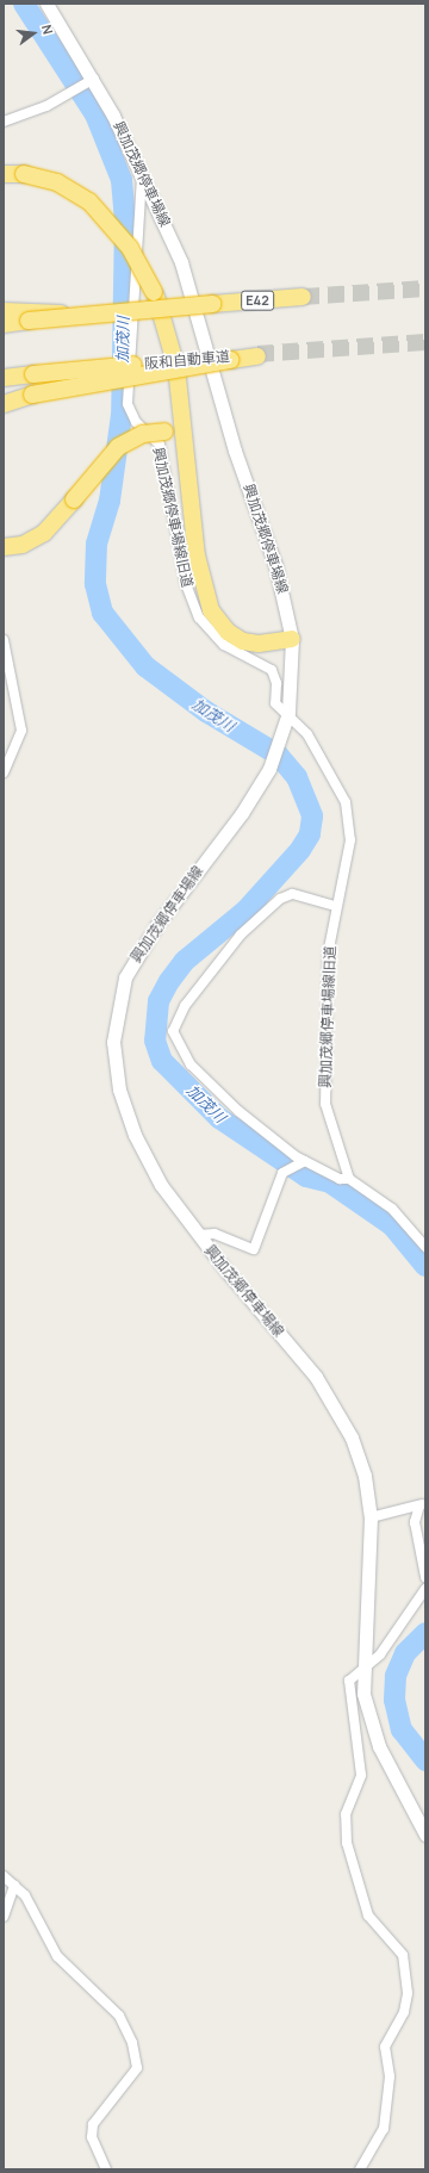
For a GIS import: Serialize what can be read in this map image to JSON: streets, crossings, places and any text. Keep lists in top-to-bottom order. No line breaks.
{"streets":{"highway":["E42","阪和自動車道"],"main road":["興加茂郷停車場線"],"street":["興加茂郷停車場線旧道"]},"crossings":[["興加茂郷停車場線","興加茂郷停車場線旧道"]],"water":["加茂川"],"north":"right"}
